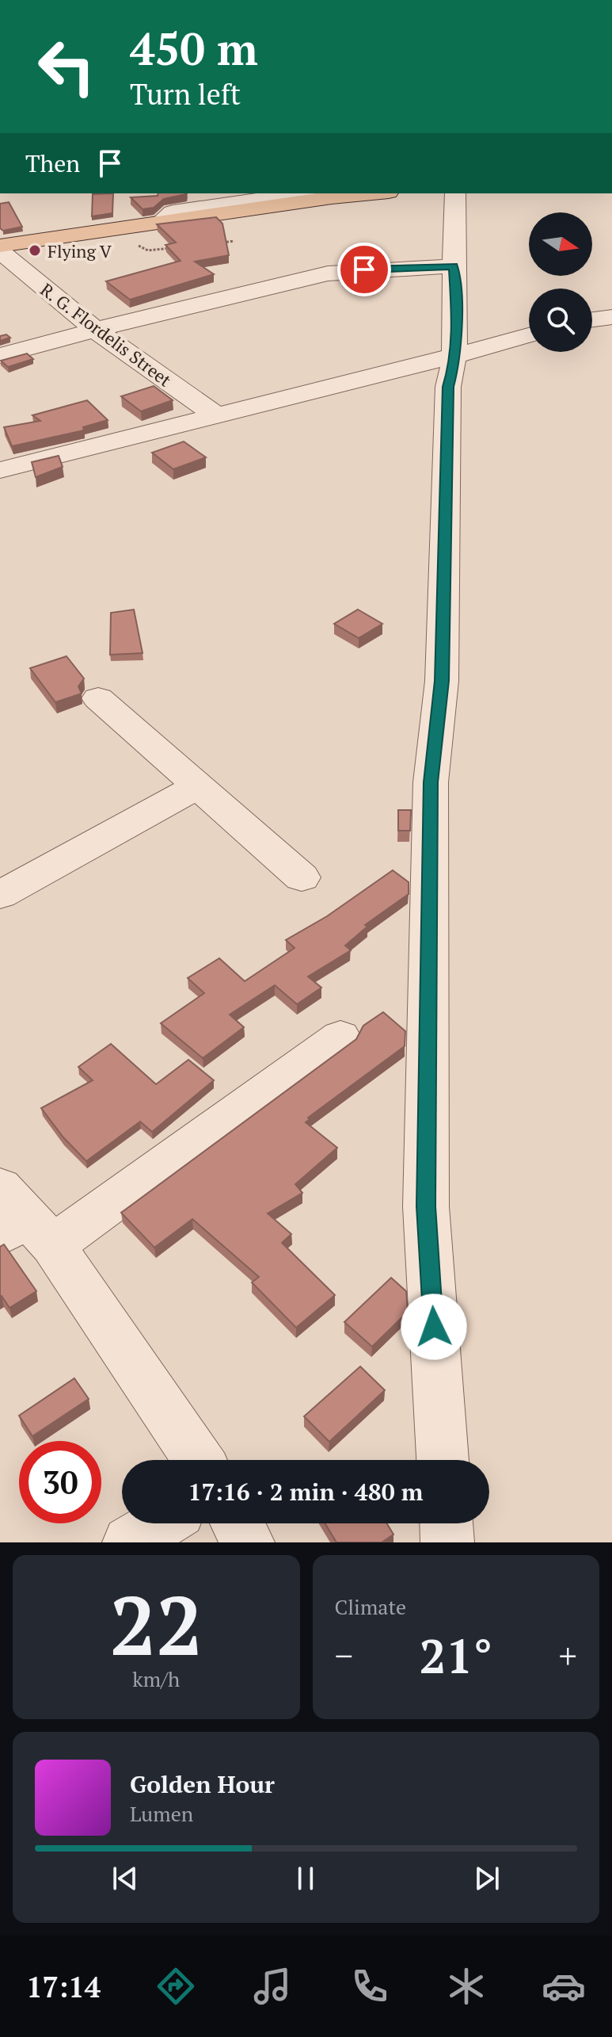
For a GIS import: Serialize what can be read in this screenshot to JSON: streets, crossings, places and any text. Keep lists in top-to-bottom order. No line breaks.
{"streets":{"street":["R. G. Flordelis Street"]},"places":["Flying V"],"north":"right","page":{"turn":["450 m","Turn left"],"then":"Then","limit":"30","trip":"17:16 · 2 min · 480 m","tile":[["22","km/h"],"Climate"],"heat":["−","21°","+"],"song":["Golden Hour","Lumen"],"tabs":"17:14"}}
